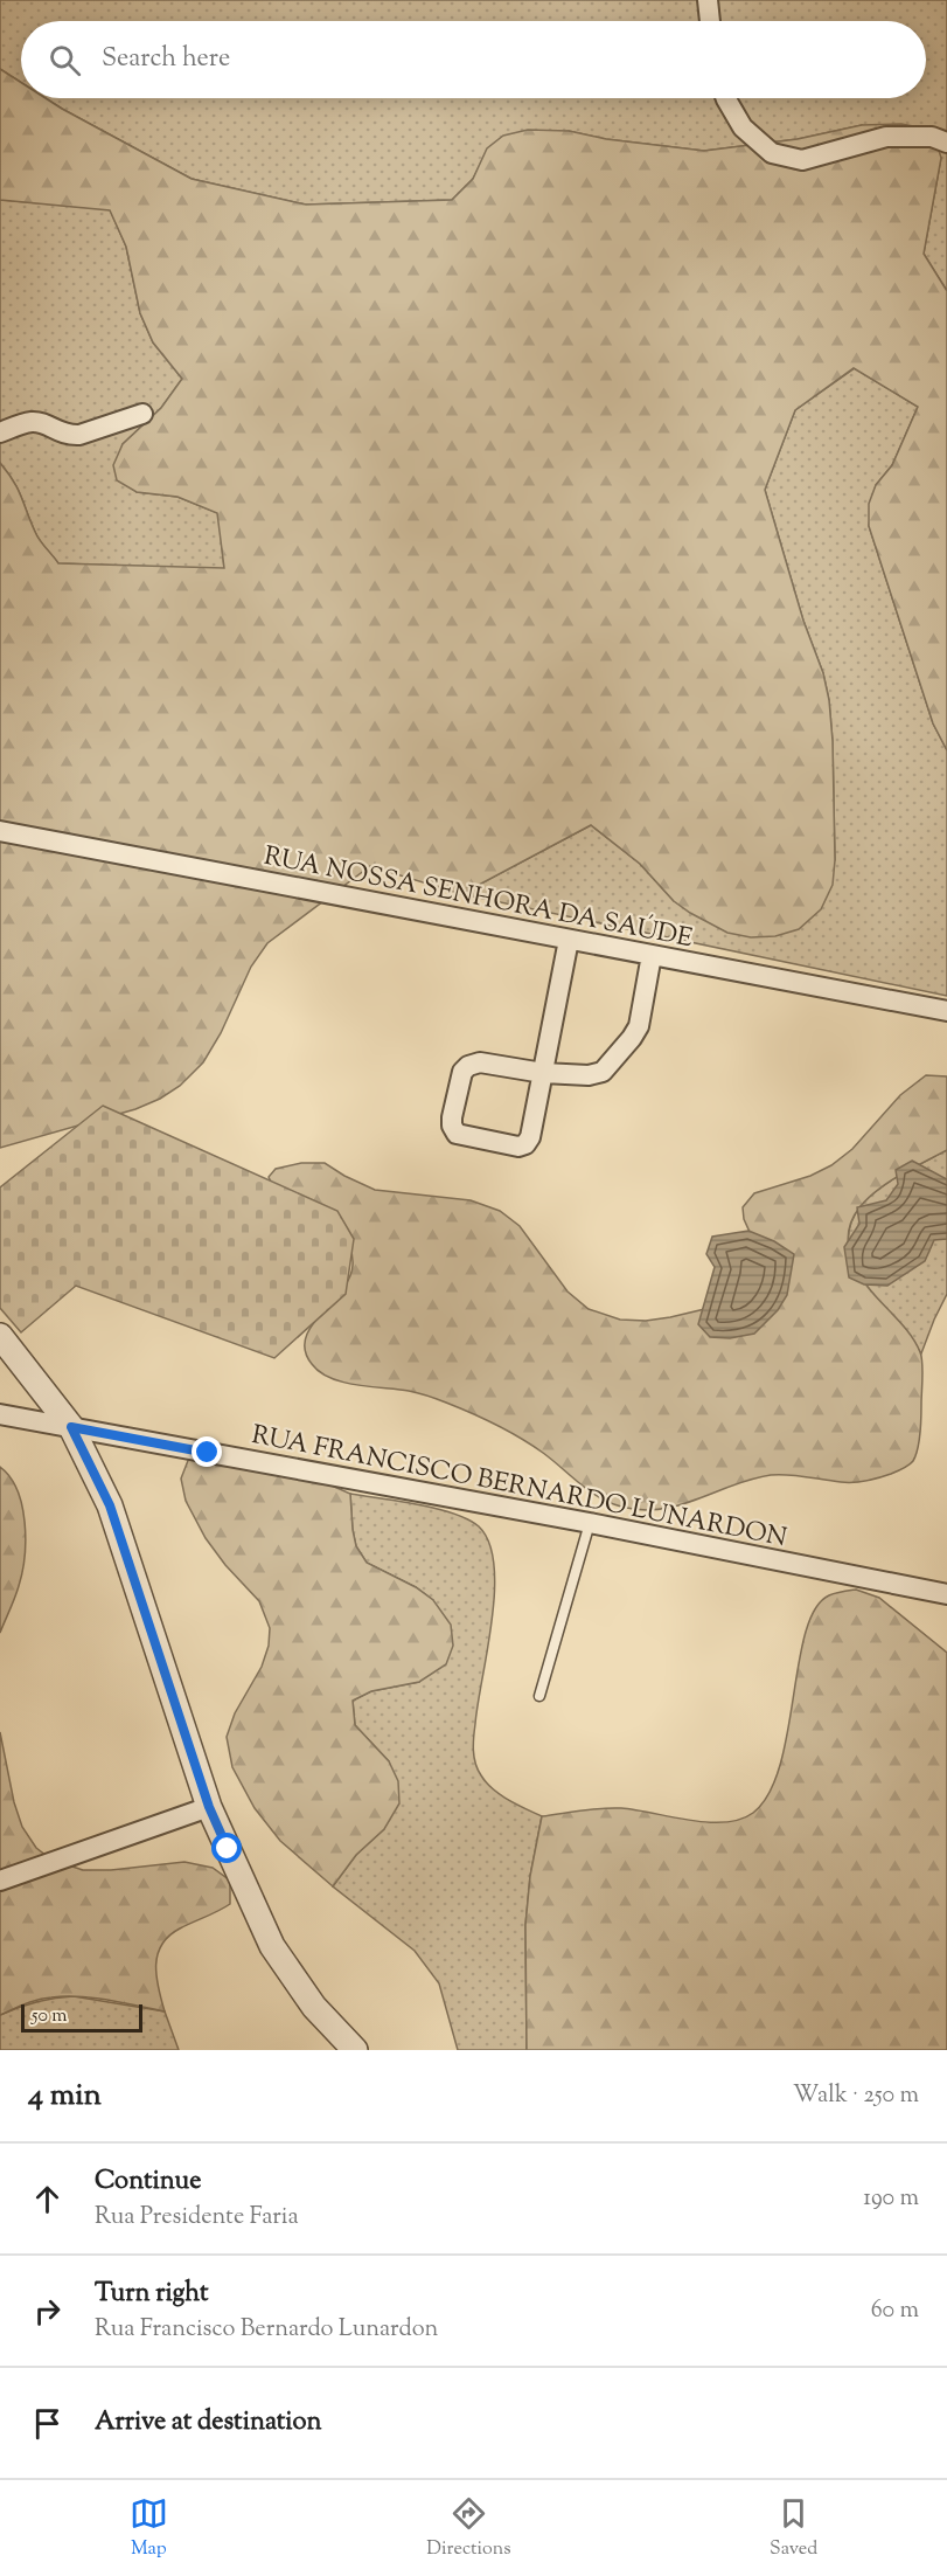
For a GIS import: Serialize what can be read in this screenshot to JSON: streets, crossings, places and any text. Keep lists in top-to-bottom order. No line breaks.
{"streets":{"street":["RUA NOSSA SENHORA DA SAÚDE","RUA FRANCISCO BERNARDO LUNARDON"]},"scale_bar":"50 m","page":{"search":"Search here","scale":"50 m","heading":["4 min","Walk · 250 m"],"list":[["Continue","Rua Presidente Faria","190 m"],["Turn right","Rua Francisco Bernardo Lunardon","60 m"],"Arrive at destination"],"nav":["Map","Directions","Saved"]}}
